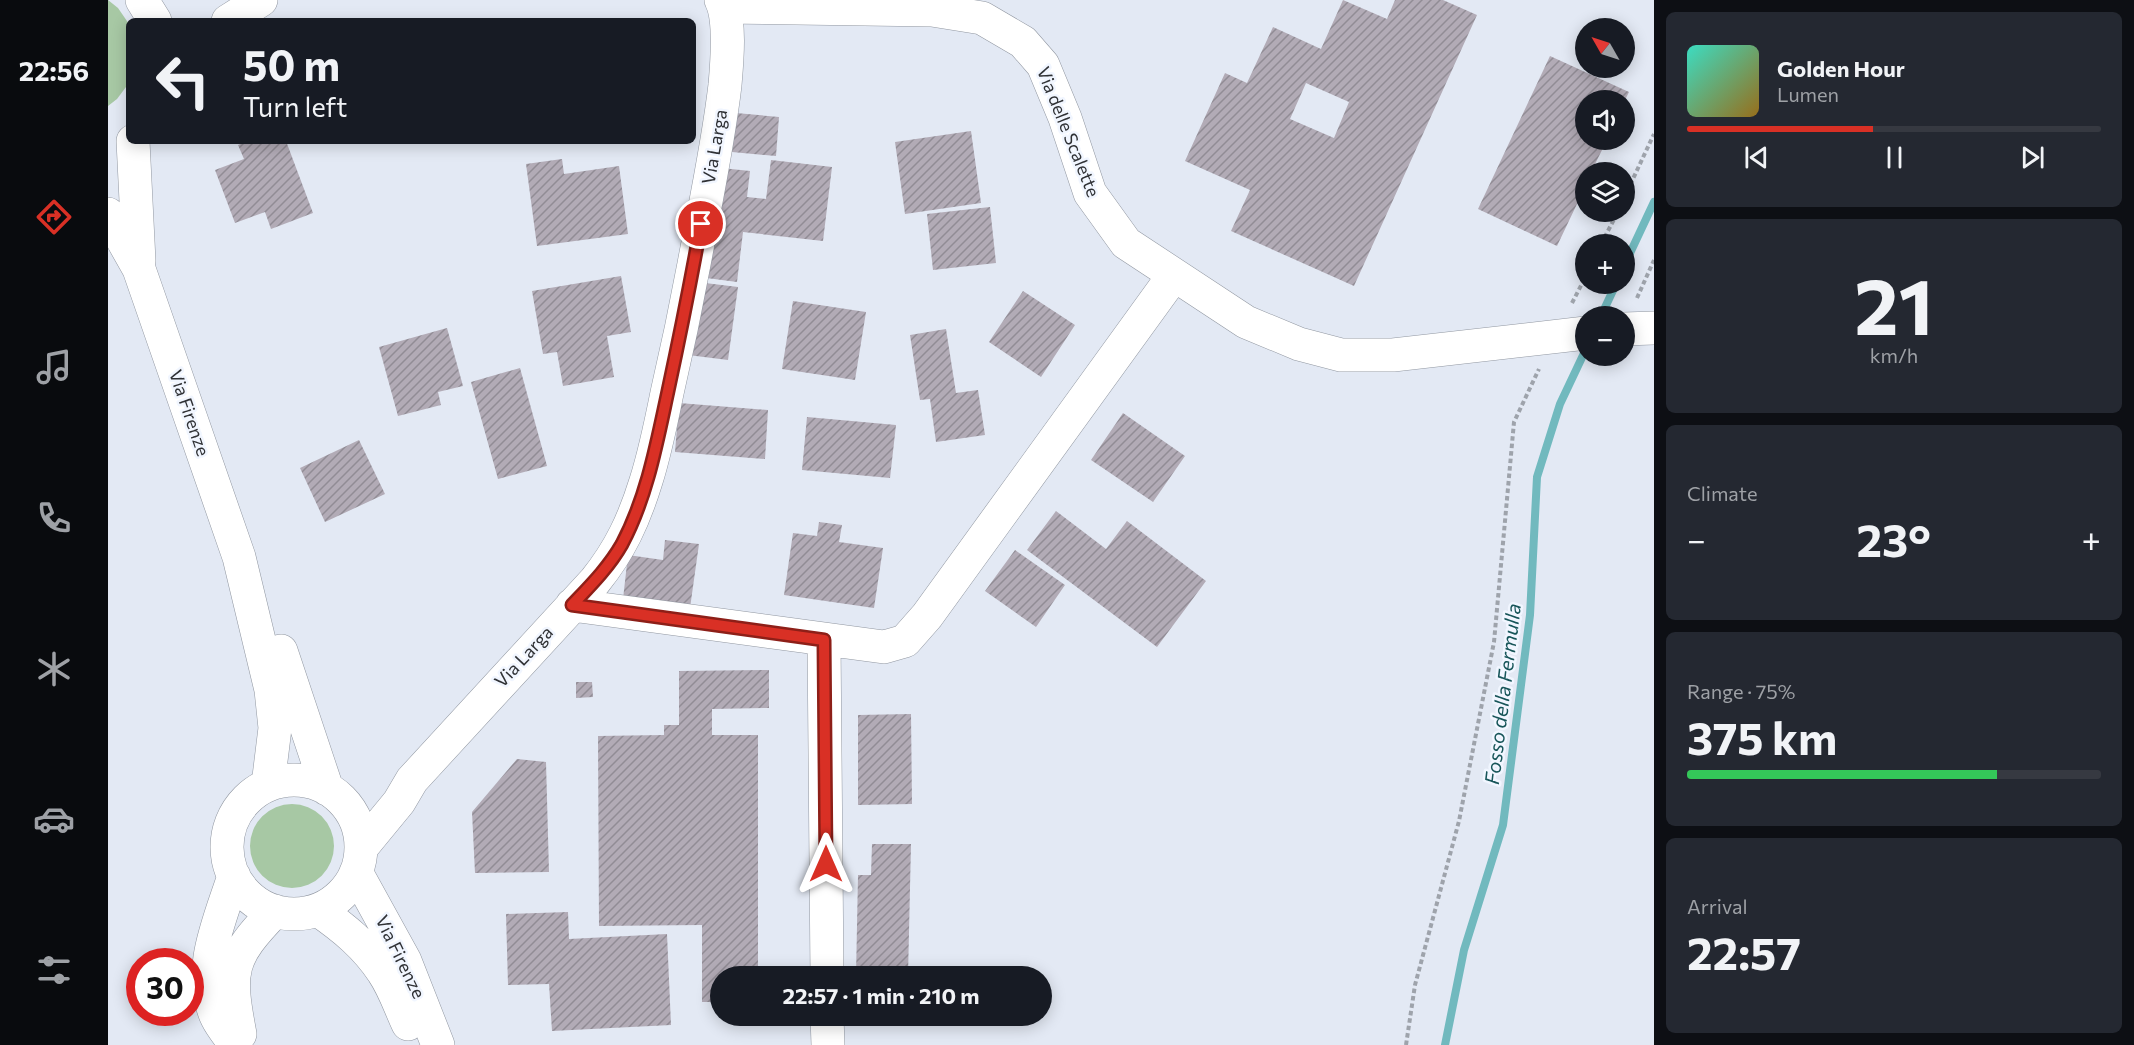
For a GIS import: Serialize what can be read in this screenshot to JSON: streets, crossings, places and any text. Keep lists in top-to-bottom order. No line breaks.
{"streets":{"street":["Via delle Scalette","Via Larga","Via Firenze"]},"crossings":[["Via delle Scalette","Via Larga"],["Via Larga","Via Firenze"]],"water":["Fosso della Fermulla"],"north":"top left","page":{"tabs":"22:56","map_buttons":["+","−"],"turn":["50 m","Turn left"],"song":["Golden Hour","Lumen"],"tile":[["21","km/h"],"Climate",["Range · 75%","375 km"],["Arrival","22:57"]],"heat":["−","23°","+"],"limit":"30","trip":"22:57 · 1 min · 210 m"}}
